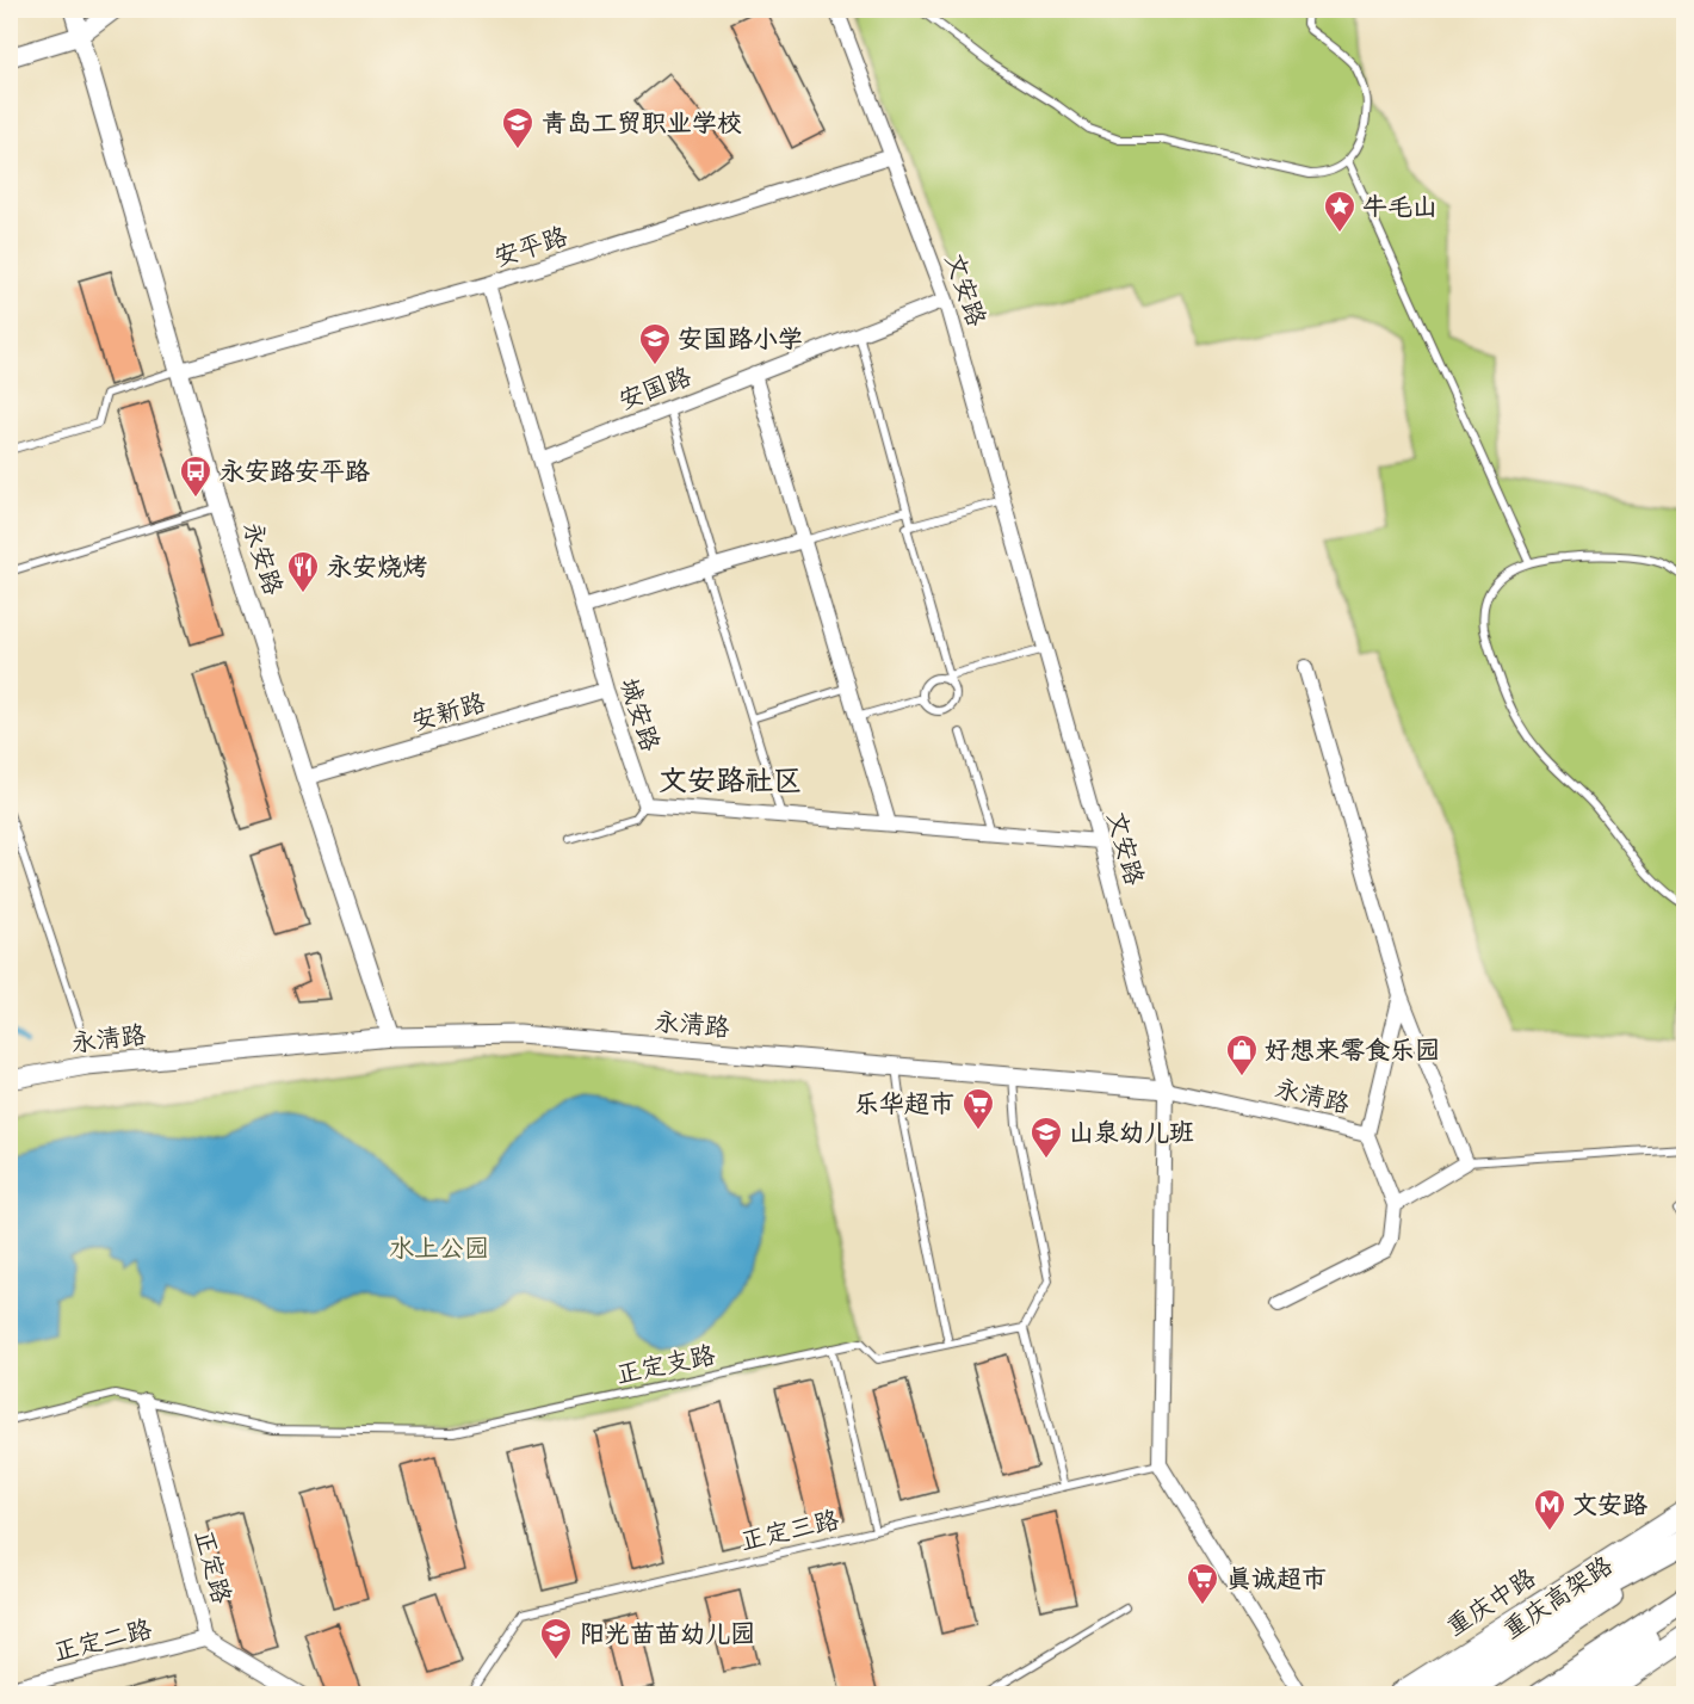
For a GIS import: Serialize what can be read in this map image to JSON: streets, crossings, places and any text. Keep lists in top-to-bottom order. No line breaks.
{"streets":{"main road":["重庆高架路","重庆中路"],"street":["安平路","文安路","安国路","永安路","安新路","城安路","永清路","正定路","正定二路"],"lane":["正定支路","正定三路"]},"crossings":[["安平路","文安路"],["安平路","永安路"],["安平路","城安路"],["文安路","安国路"],["文安路","永清路"],["文安路","正定三路"],["安国路","城安路"],["永安路","安新路"],["永安路","永清路"],["安新路","城安路"],["正定支路","正定路"],["正定路","正定二路"]],"districts":["文安路社区"],"parks":["水上公园"],"places":{"school or university":["青岛工贸职业学校","安国路小学","山泉幼儿班","阳光苗苗幼儿园"],"place":["牛毛山"],"bus stop":["永安路安平路"],"restaurant":["永安烧烤"],"shop":["好想来零食乐园"],"supermarket":["乐华超市","真诚超市"],"metro station":["文安路"]}}
